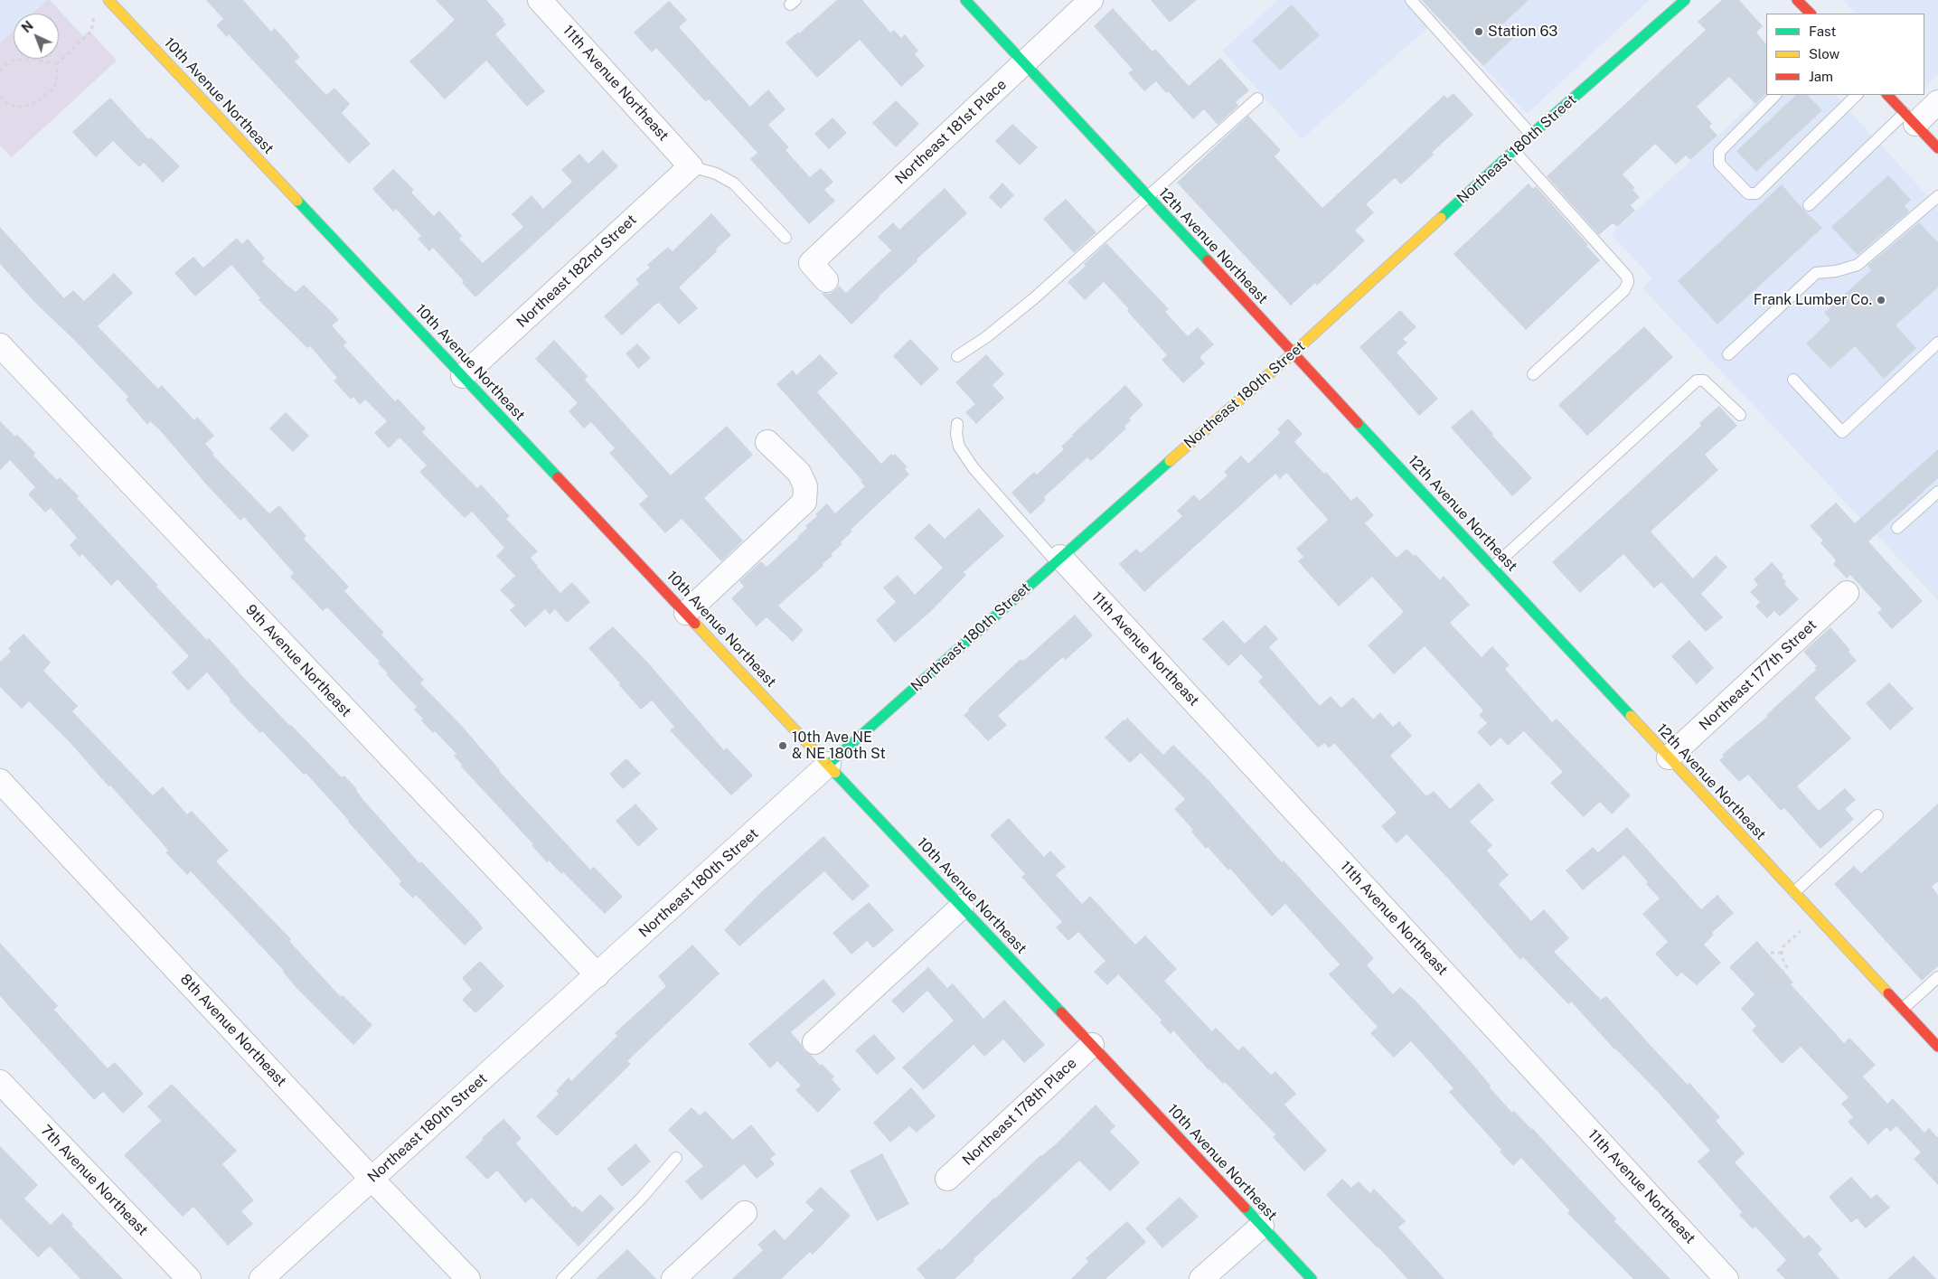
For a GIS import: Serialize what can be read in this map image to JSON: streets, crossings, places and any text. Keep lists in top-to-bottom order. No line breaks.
{"streets":{"street":["11th Avenue Northeast","10th Avenue Northeast","Northeast 181st Place","Northeast 180th Street","12th Avenue Northeast","Northeast 182nd Street","9th Avenue Northeast","Northeast 177th Street","8th Avenue Northeast","Northeast 178th Place","7th Avenue Northeast"]},"crossings":[["11th Avenue Northeast","Northeast 180th Street"],["11th Avenue Northeast","Northeast 182nd Street"],["10th Avenue Northeast","Northeast 180th Street"],["10th Avenue Northeast","Northeast 182nd Street"],["10th Avenue Northeast","Northeast 178th Place"],["Northeast 181st Place","12th Avenue Northeast"],["Northeast 180th Street","12th Avenue Northeast"],["Northeast 180th Street","9th Avenue Northeast"],["Northeast 180th Street","8th Avenue Northeast"],["12th Avenue Northeast","Northeast 177th Street"]],"places":["Station 63","Frank Lumber Co.","10th Ave NE & NE 180th St"],"legend":["Fast","Slow","Jam"],"north":"top left"}
